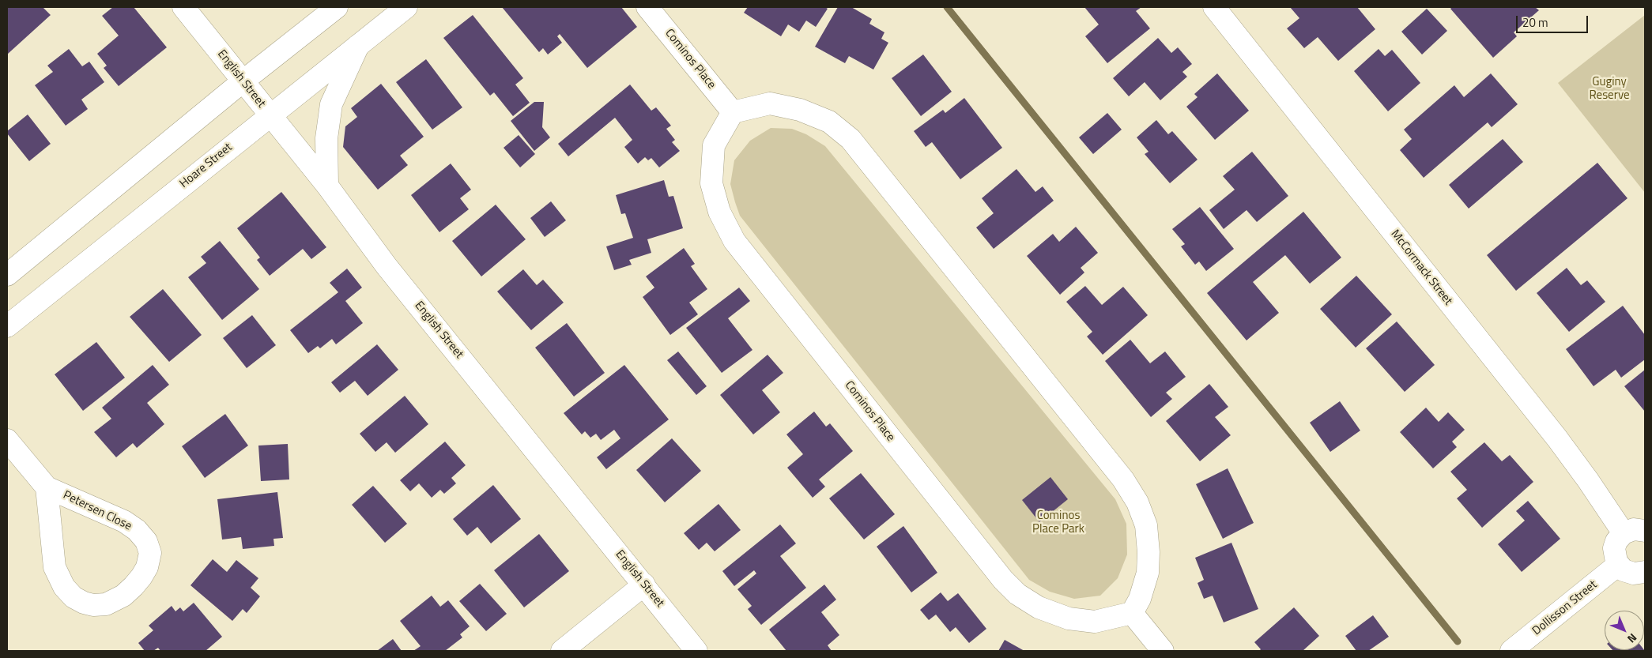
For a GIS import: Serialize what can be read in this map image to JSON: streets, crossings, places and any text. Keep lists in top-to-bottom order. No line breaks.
{"streets":{"street":["Cominos Place","English Street","Hoare Street","McCormack Street","Petersen Close","Dollisson Street"]},"crossings":[["English Street","Hoare Street"]],"parks":["Guginy Reserve","Cominos Place Park"],"scale_bar":"20 m","north":"bottom right"}
